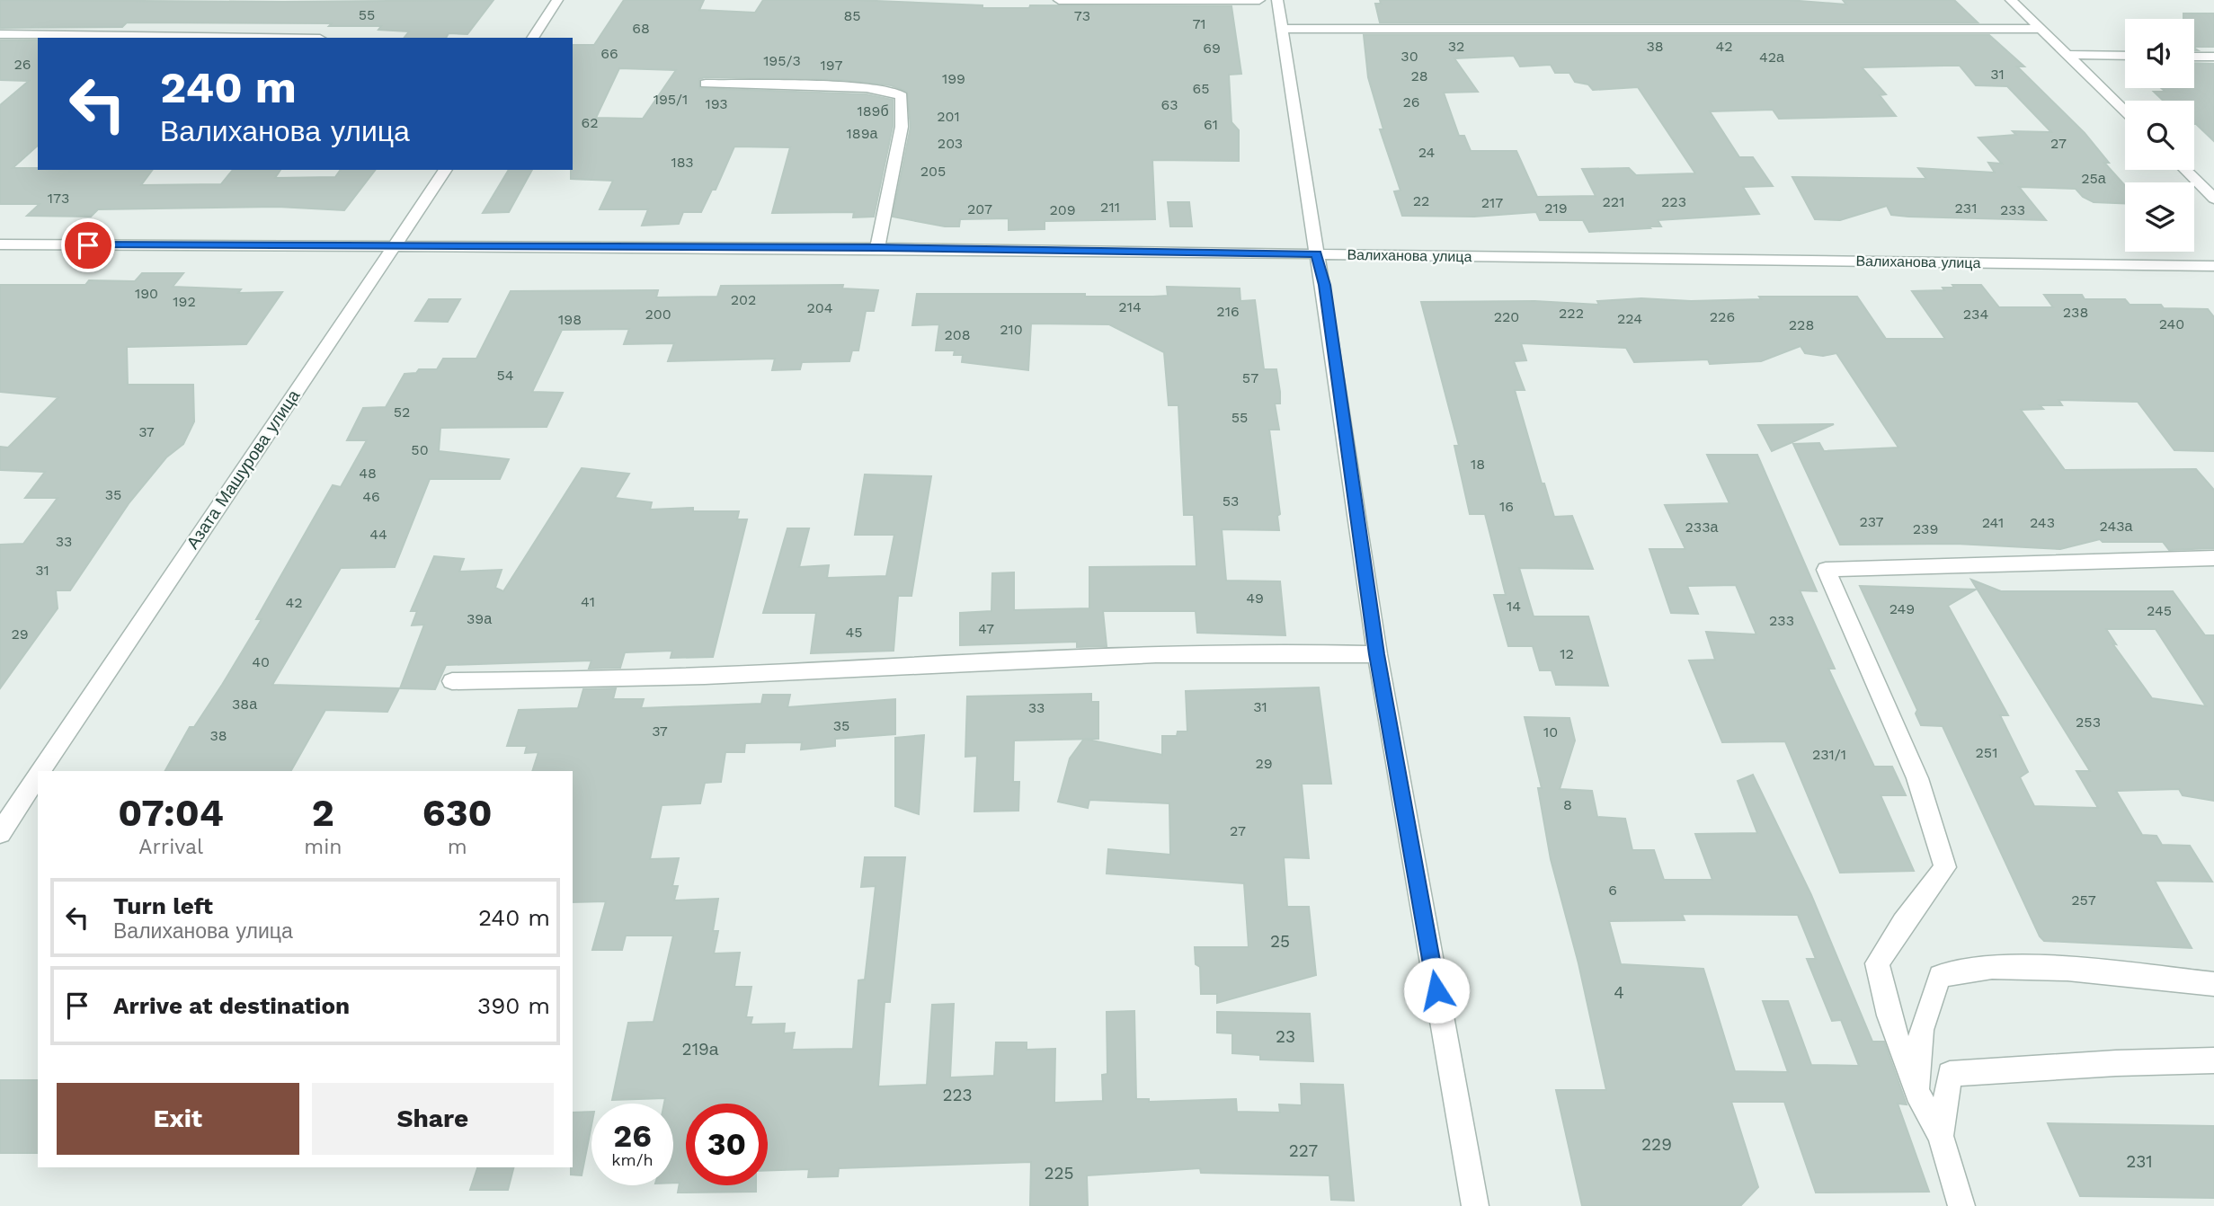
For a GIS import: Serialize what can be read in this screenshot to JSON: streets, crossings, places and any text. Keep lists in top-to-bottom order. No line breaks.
{"streets":{"street":["Валиханова улица","Азата Машурова улица"]},"crossings":[["Валиханова улица","Азата Машурова улица"]],"house_numbers":["55","85","73","71","68","32","38","42","69","66","30","42а","195/3","26","197","31","28","199","65","195/1","26","193","63","189б","201","62","61","189а","203","27","24","183","205","25а","173","22","221","223","217","211","219","231","207","209","233","190","202","192","214","204","216","238","222","200","234","220","226","224","198","240","228","210","208","54","57","52","55","37","50","18","48","35","46","53","16","237","241","243","243а","233а","239","44","33","31","49","41","42","14","249","245","39а","233","47","45","29","12","40","38а","31","33","253","35","37","10","38","251","231/1","29","8","27","6","257","25","4","23","219а","223","229","227","231","225"],"page":{"turn":["240 m","Валиханова улица"],"eta":["07:04","Arrival","2","min","630","m"],"list":[{"name":"Turn left","note":"Валиханова улица","value":"240 m"},{"name":"Arrive at destination","value":"390 m"}],"buttons":["Exit","Share"],"speed":"26 km/h","limit":"30"}}
